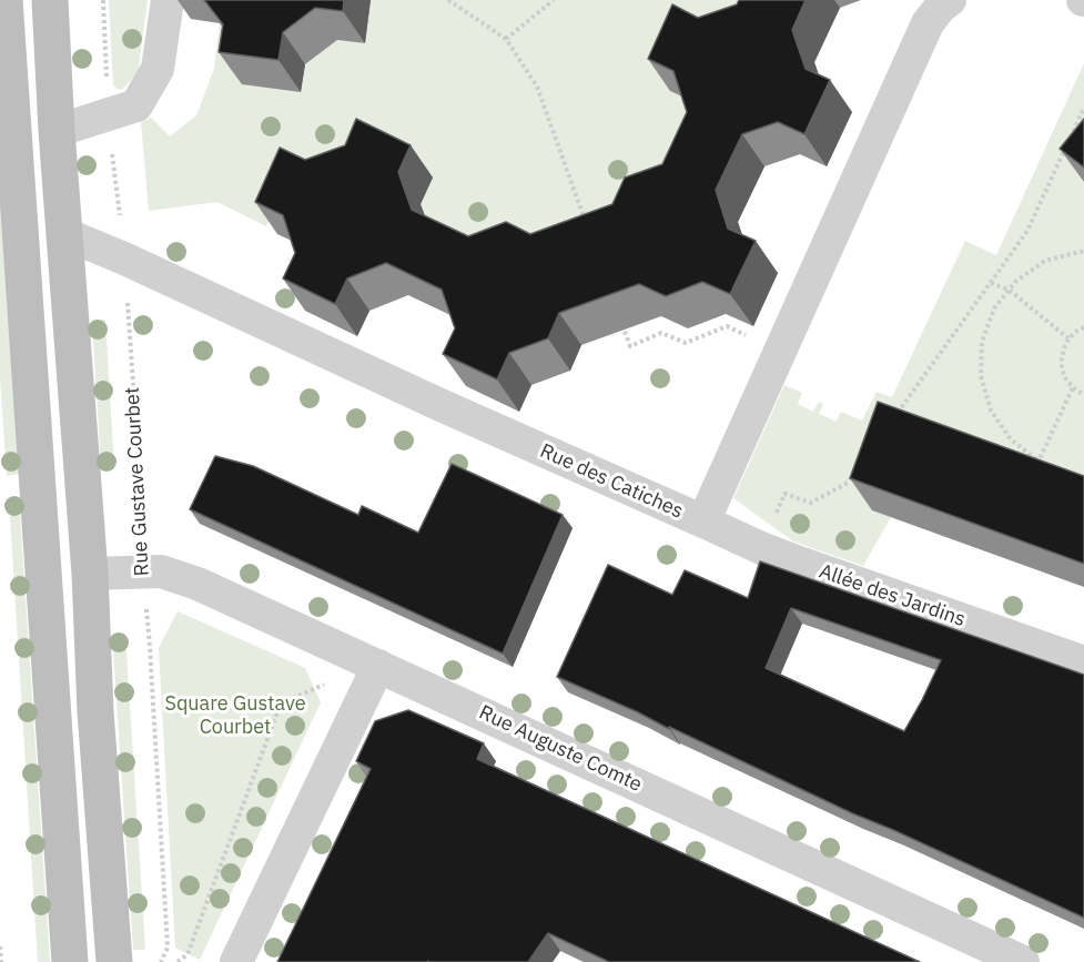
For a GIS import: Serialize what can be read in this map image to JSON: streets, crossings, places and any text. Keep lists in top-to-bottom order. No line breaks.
{"streets":{"street":["Rue des Catiches","Allée des Jardins","Rue Auguste Comte"],"path":["Rue Gustave Courbet"]},"crossings":[["Rue Gustave Courbet","Rue des Catiches"],["Rue Gustave Courbet","Rue Auguste Comte"],["Rue des Catiches","Allée des Jardins"]],"parks":["Square Gustave Courbet"]}
